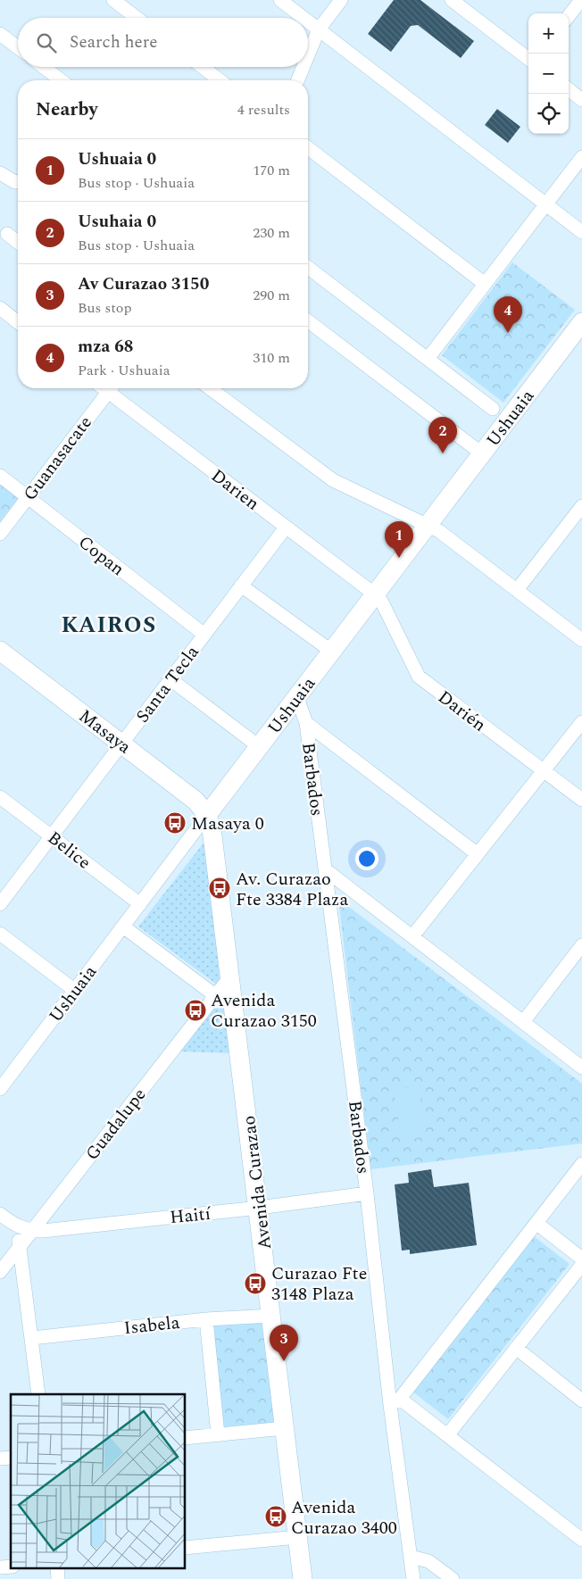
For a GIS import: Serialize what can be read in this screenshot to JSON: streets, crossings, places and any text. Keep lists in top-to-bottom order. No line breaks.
{"streets":{"street":["Ushuaia","Guanasacate","Darien","Copan","Santa Tecla","Darién","Masaya","Barbados","Belice","Guadalupe","Avenida Curazao","Haití","Isabela"]},"crossings":[["Ushuaia","Darien"],["Ushuaia","Darién"],["Ushuaia","Masaya"],["Ushuaia","Barbados"],["Ushuaia","Belice"],["Ushuaia","Avenida Curazao"],["Guanasacate","Copan"],["Darien","Santa Tecla"],["Darien","Darién"],["Copan","Santa Tecla"],["Santa Tecla","Masaya"],["Santa Tecla","Belice"],["Masaya","Avenida Curazao"],["Barbados","Haití"],["Guadalupe","Avenida Curazao"],["Guadalupe","Haití"],["Avenida Curazao","Haití"],["Avenida Curazao","Isabela"]],"districts":["KAIROS"],"places":{"bus stop":["Masaya 0","Av. Curazao Fte 3384 Plaza","Avenida Curazao 3150","Curazao Fte 3148 Plaza","Avenida Curazao 3400"]},"page":{"map_buttons":["+","−"],"search":"Search here","heading":["Nearby","4 results"],"list":[{"mark":"1","name":"Ushuaia 0","note":"Bus stop · Ushuaia","value":"170 m"},{"mark":"2","name":"Usuhaia 0","note":"Bus stop · Ushuaia","value":"230 m"},{"mark":"3","name":"Av Curazao 3150","note":"Bus stop","value":"290 m"},{"mark":"4","name":"mza 68","note":"Park · Ushuaia","value":"310 m"}],"pins":["4","2","1","3"]}}
